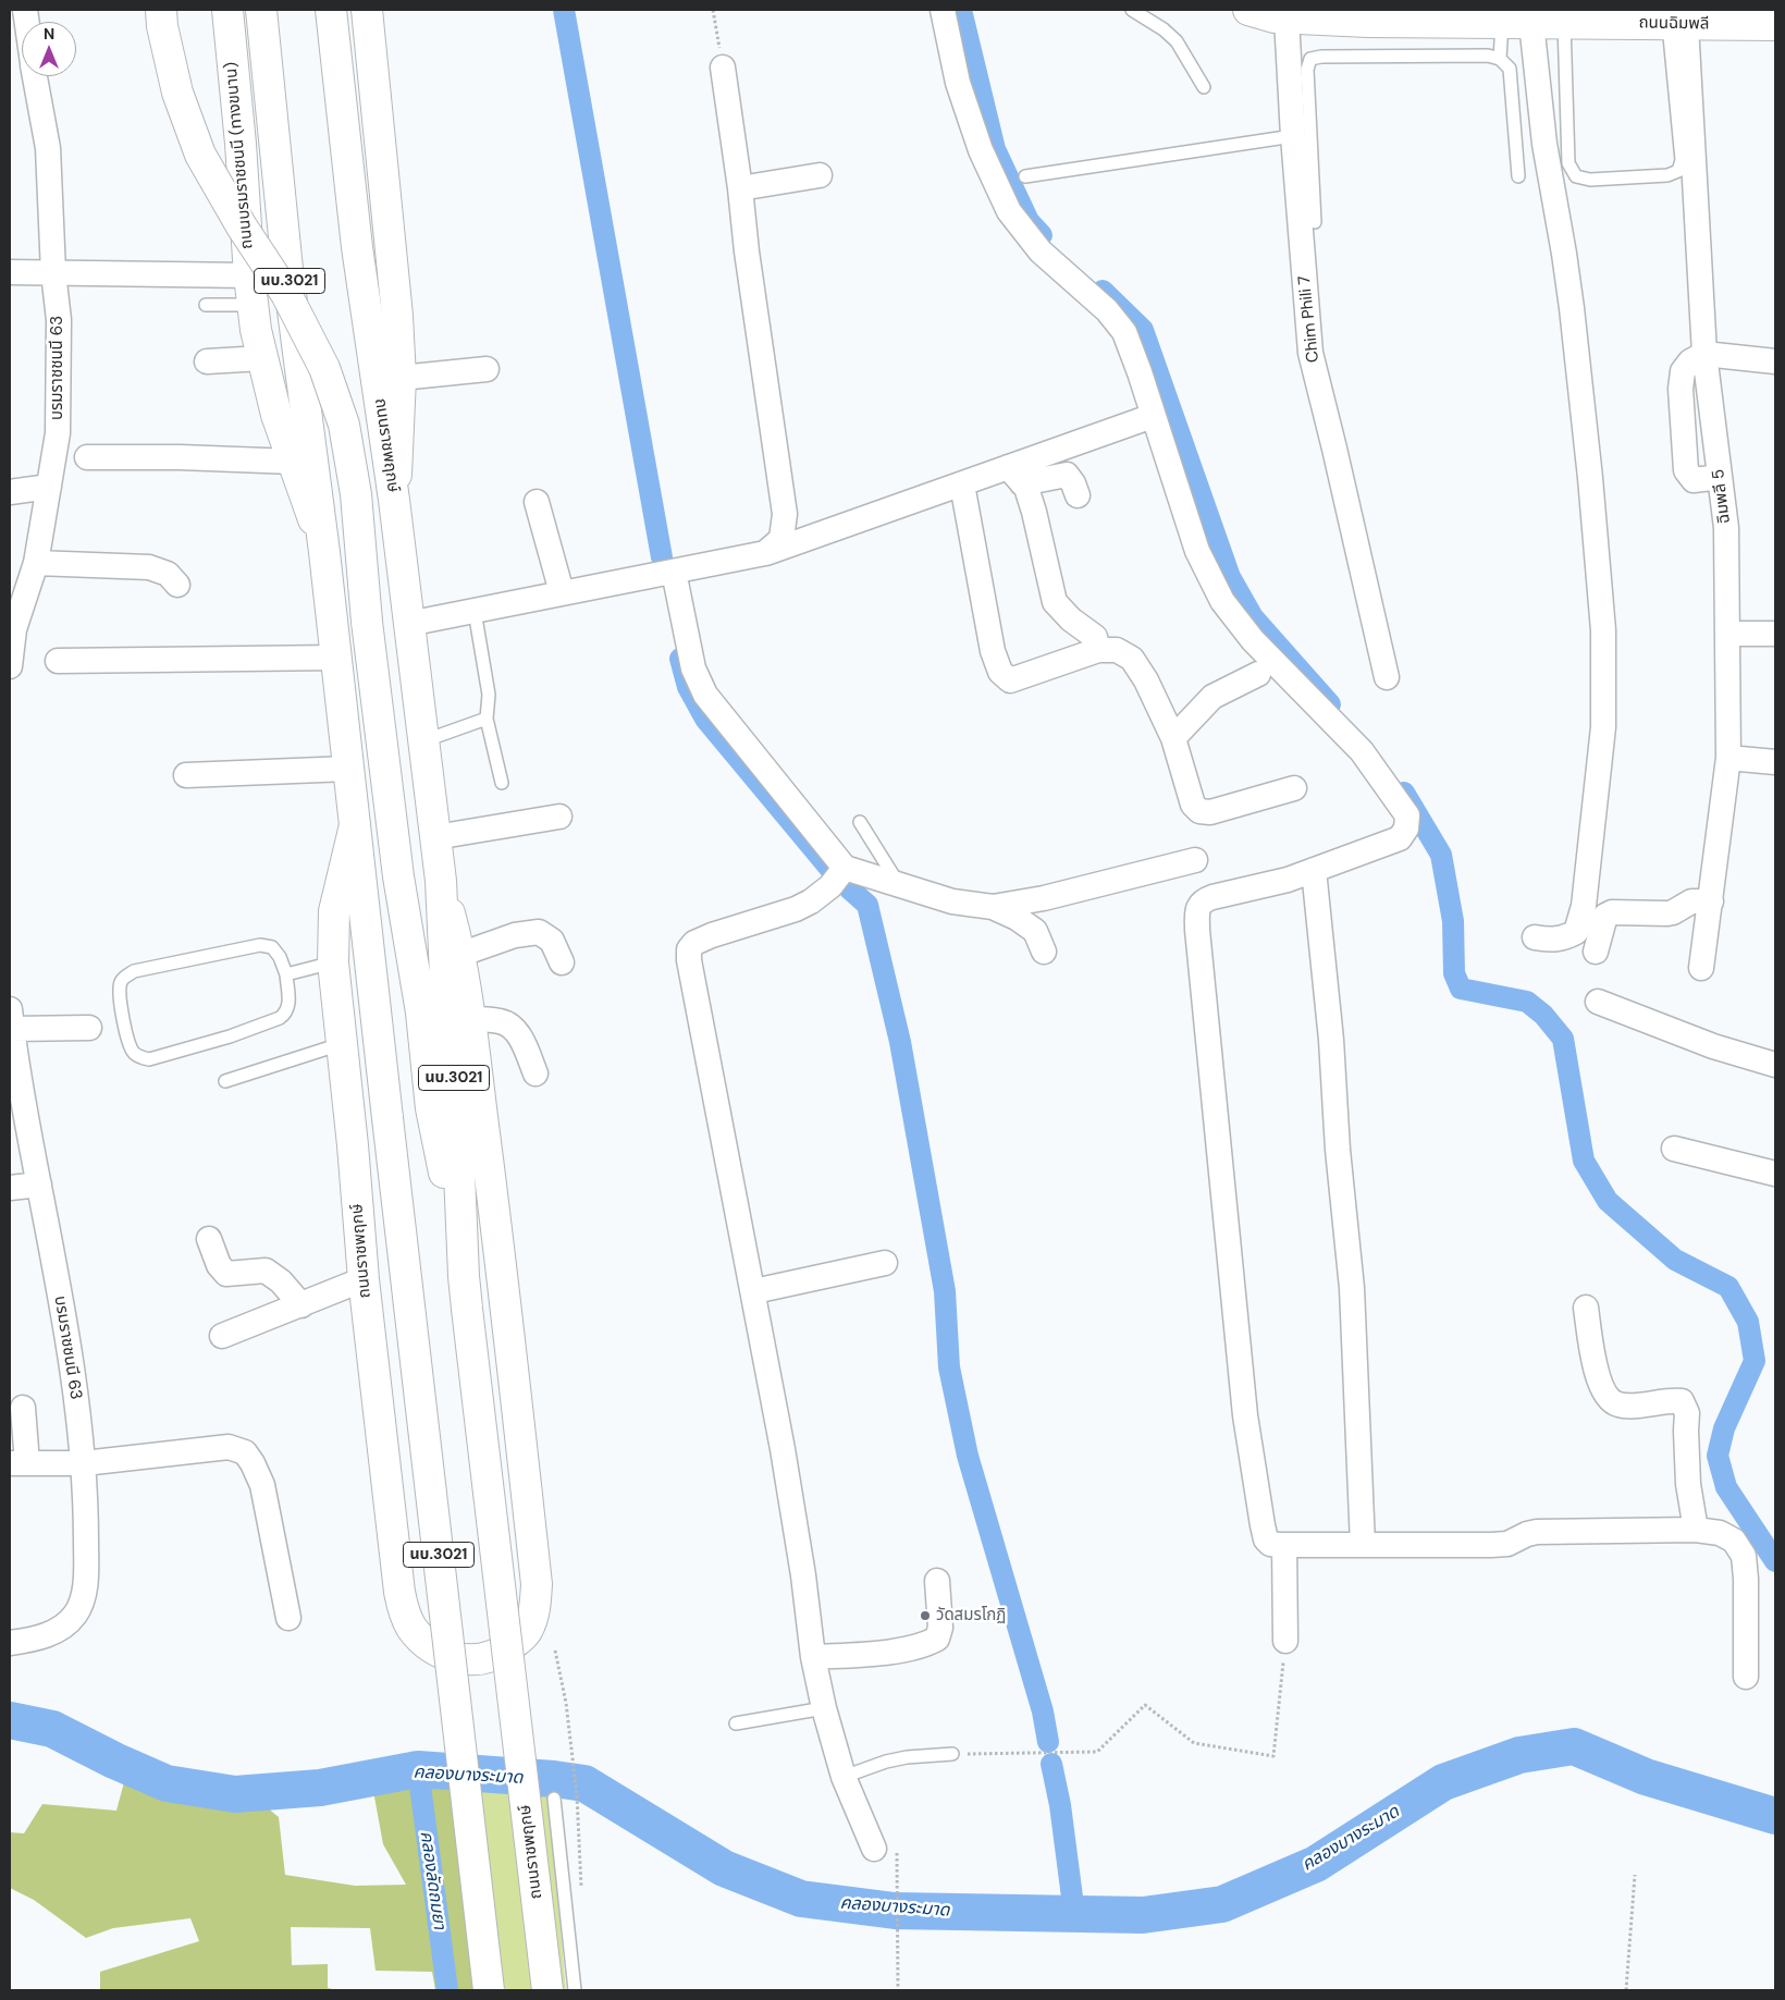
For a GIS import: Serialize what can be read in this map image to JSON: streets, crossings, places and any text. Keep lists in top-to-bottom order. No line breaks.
{"streets":{"main road":["ถนนฉิมพลี","ถนนบรมราชชนนี (ทางขนาน)","นบ.3021","ถนนราชพฤกษ์"],"street":["Chim Phili 7","บรมราชชนนี 63","ฉิมพลี 5"]},"crossings":[["ถนนฉิมพลี","Chim Phili 7"],["ถนนฉิมพลี","ฉิมพลี 5"],["ถนนบรมราชชนนี (ทางขนาน)","ถนนราชพฤกษ์"]],"water":["คลองบางระมาด","คลองลัดถมยา"],"places":["วัดสมรโกฏิ"],"north":"top"}
